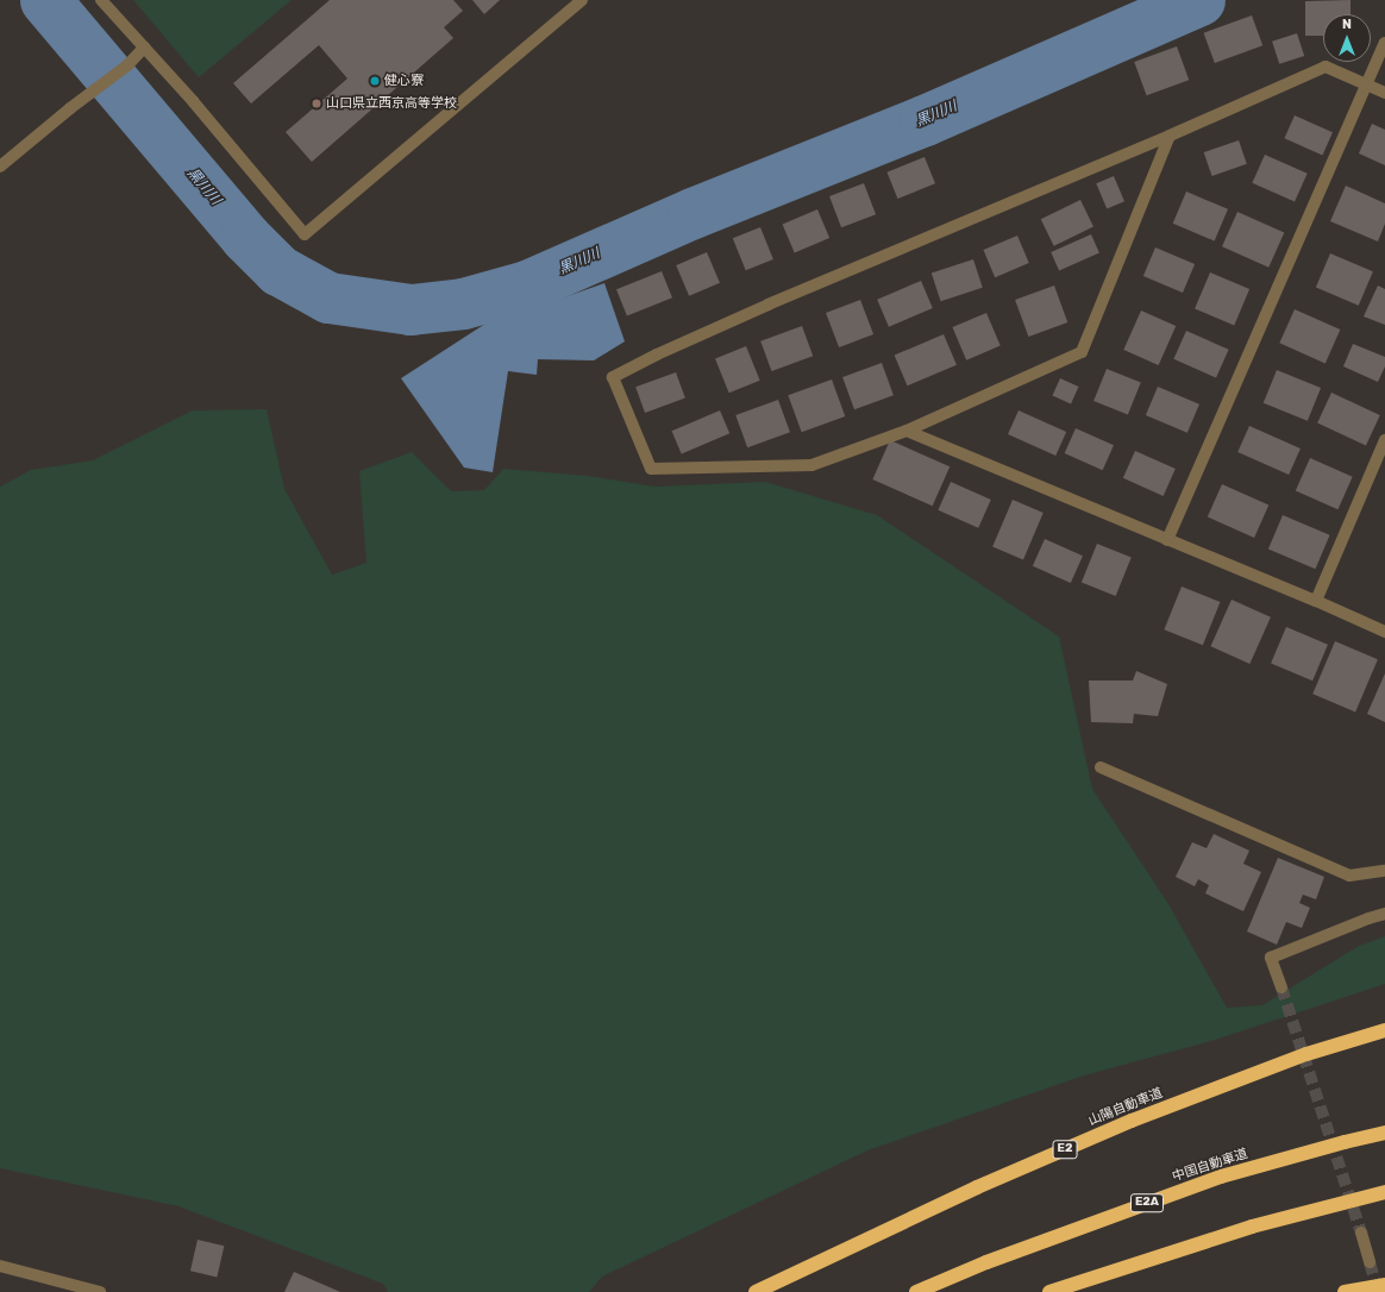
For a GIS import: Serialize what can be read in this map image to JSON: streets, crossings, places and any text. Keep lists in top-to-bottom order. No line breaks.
{"streets":{"highway":["山陽自動車道","E2","中国自動車道","E2A"]},"water":["黒川川"],"places":["健心寮","山口県立西京高等学校"],"north":"top"}
